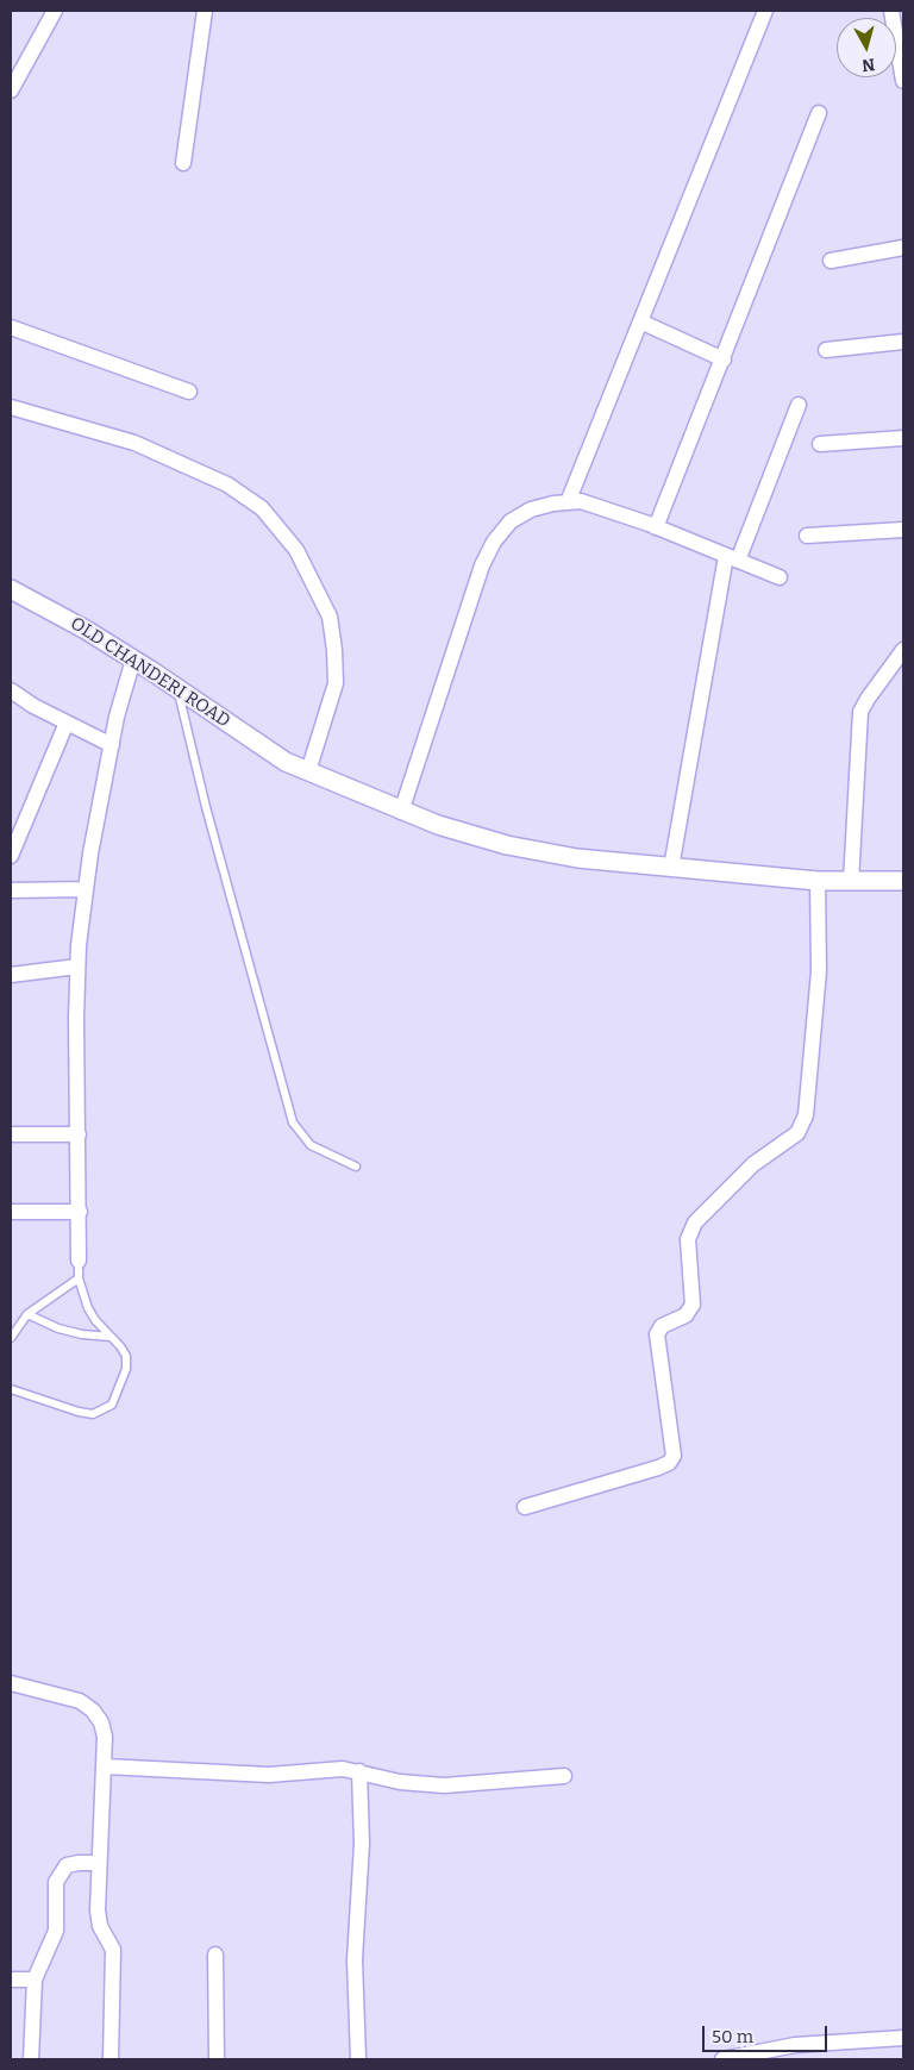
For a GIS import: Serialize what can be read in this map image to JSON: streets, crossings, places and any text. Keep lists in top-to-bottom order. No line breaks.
{"streets":{"street":["OLD CHANDERI ROAD"]},"scale_bar":"50 m","north":"bottom"}
